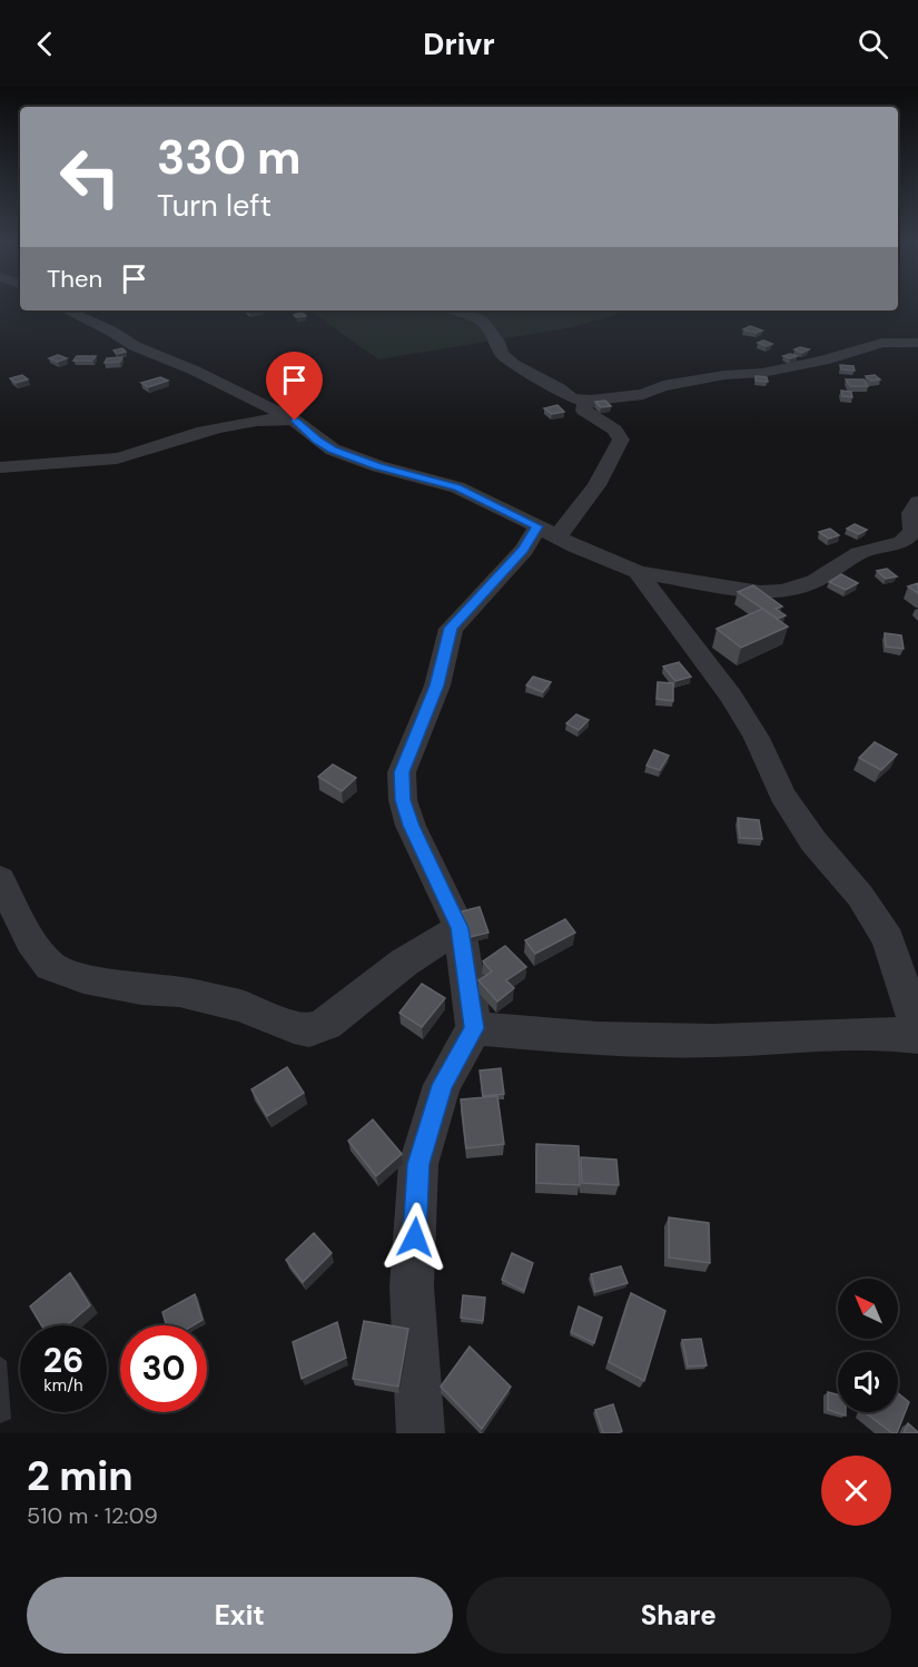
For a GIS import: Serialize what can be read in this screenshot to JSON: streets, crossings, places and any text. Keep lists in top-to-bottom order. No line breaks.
{"north":"top left","page":{"header":"Drivr","turn":["330 m","Turn left"],"then":"Then","speed":"26 km/h","limit":"30","heading":["2 min","510 m · 12:09"],"buttons":["Exit","Share"]}}
